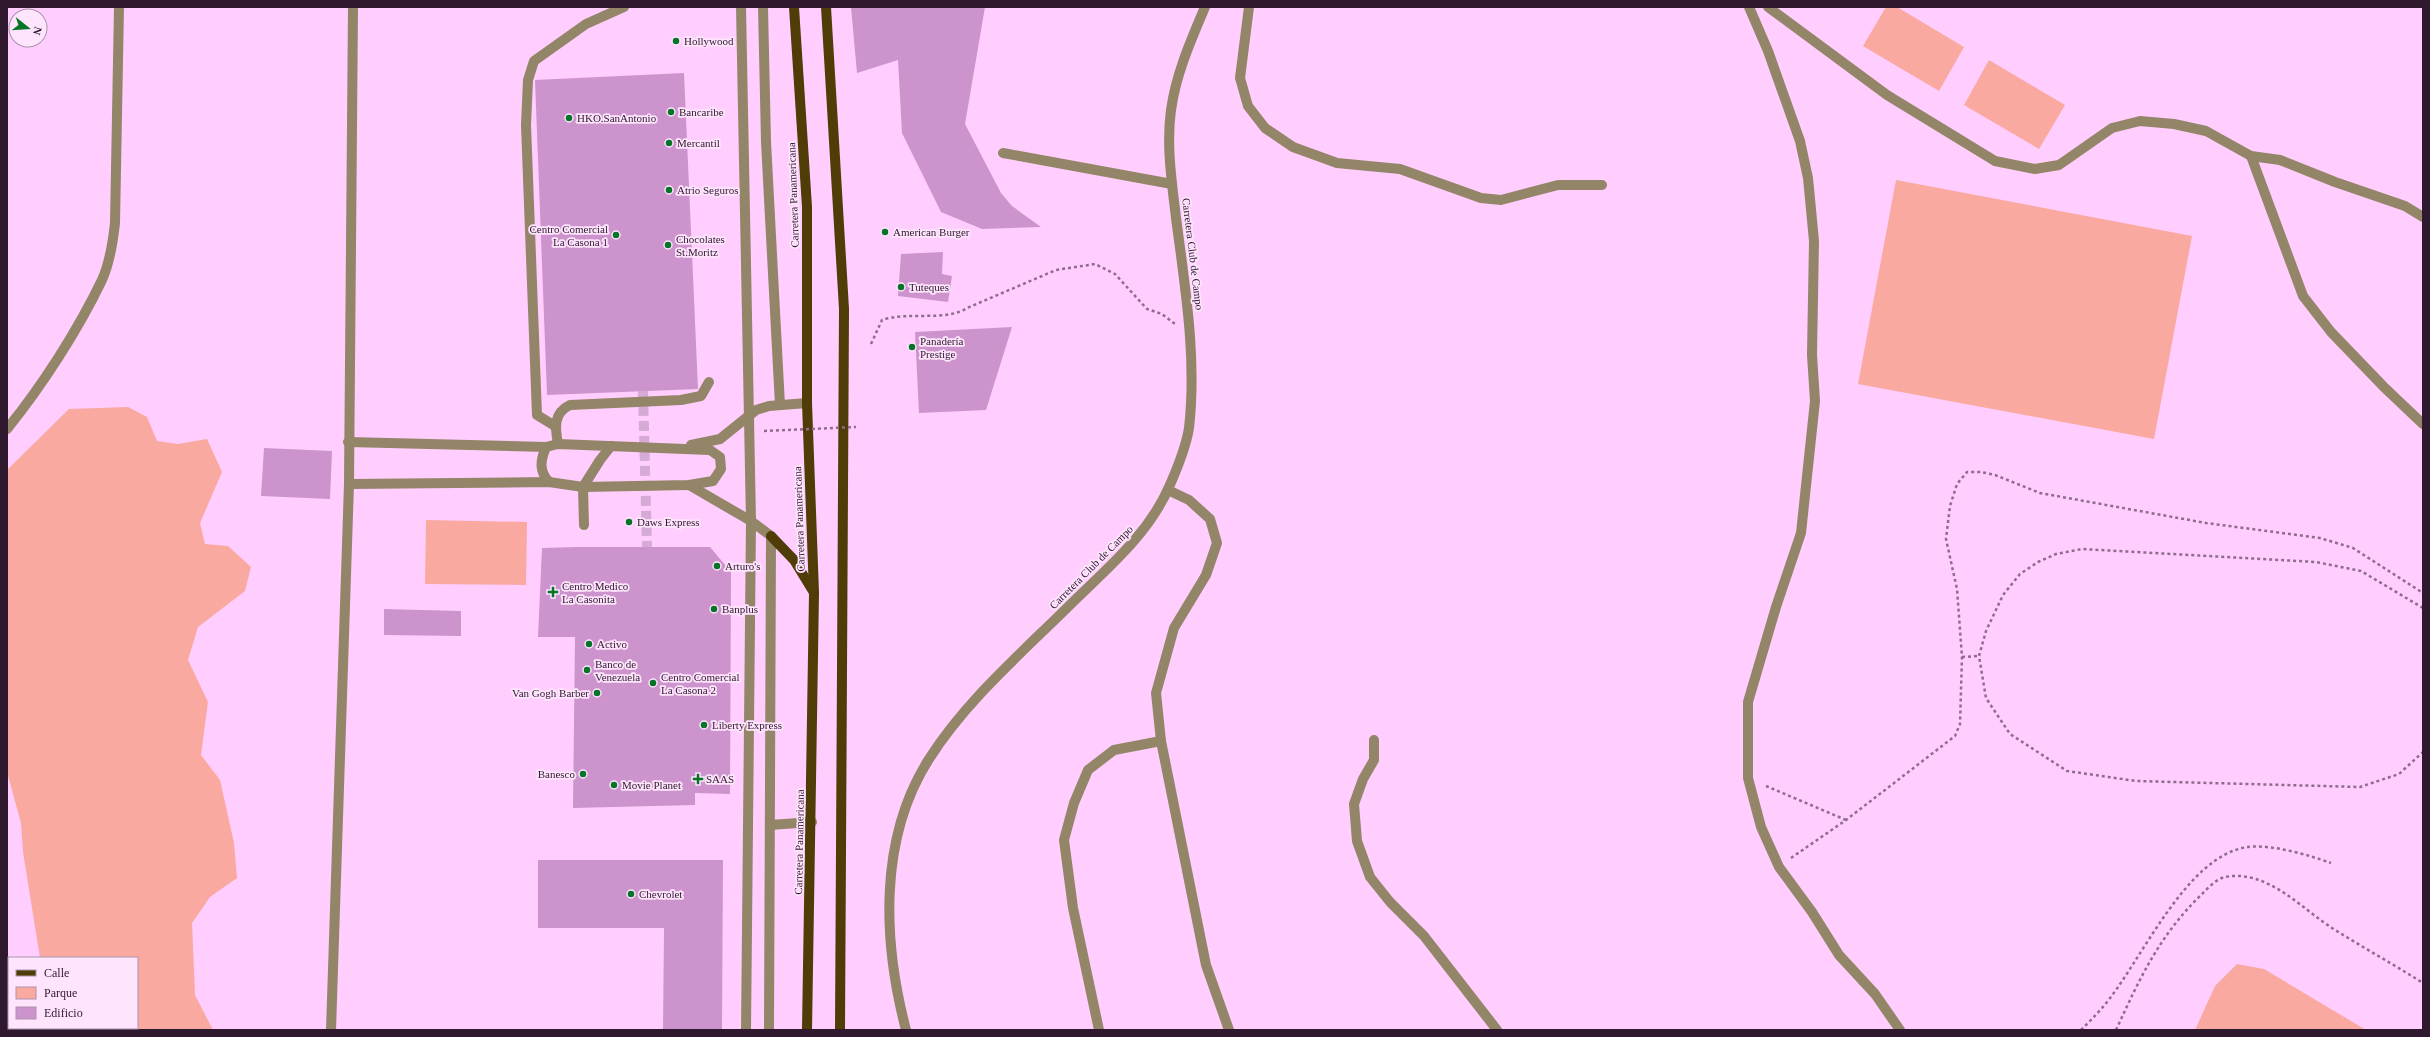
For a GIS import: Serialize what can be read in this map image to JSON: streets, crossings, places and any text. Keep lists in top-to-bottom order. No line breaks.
{"streets":{"main road":["Carretera Panamericana"],"street":["Carretera Club de Campo"]},"places":{"other":["Hollywood","Bancaribe","HKO.SanAntonio","Mercantil","Atrio Seguros","American Burger","Centro Comercial La Casona 1","Chocolates St.Moritz","Tuteques","Panadería Prestige","Daws Express","Arturo's","Banplus","Activo","Banco de Venezuela","Centro Comercial La Casona 2","Van Gogh Barber","Liberty Express","Banesco","Movie Planet","Chevrolet"],"health":["Centro Medico La Casonita","SAAS"]},"legend":["Calle","Parque","Edificio"],"north":"right"}
